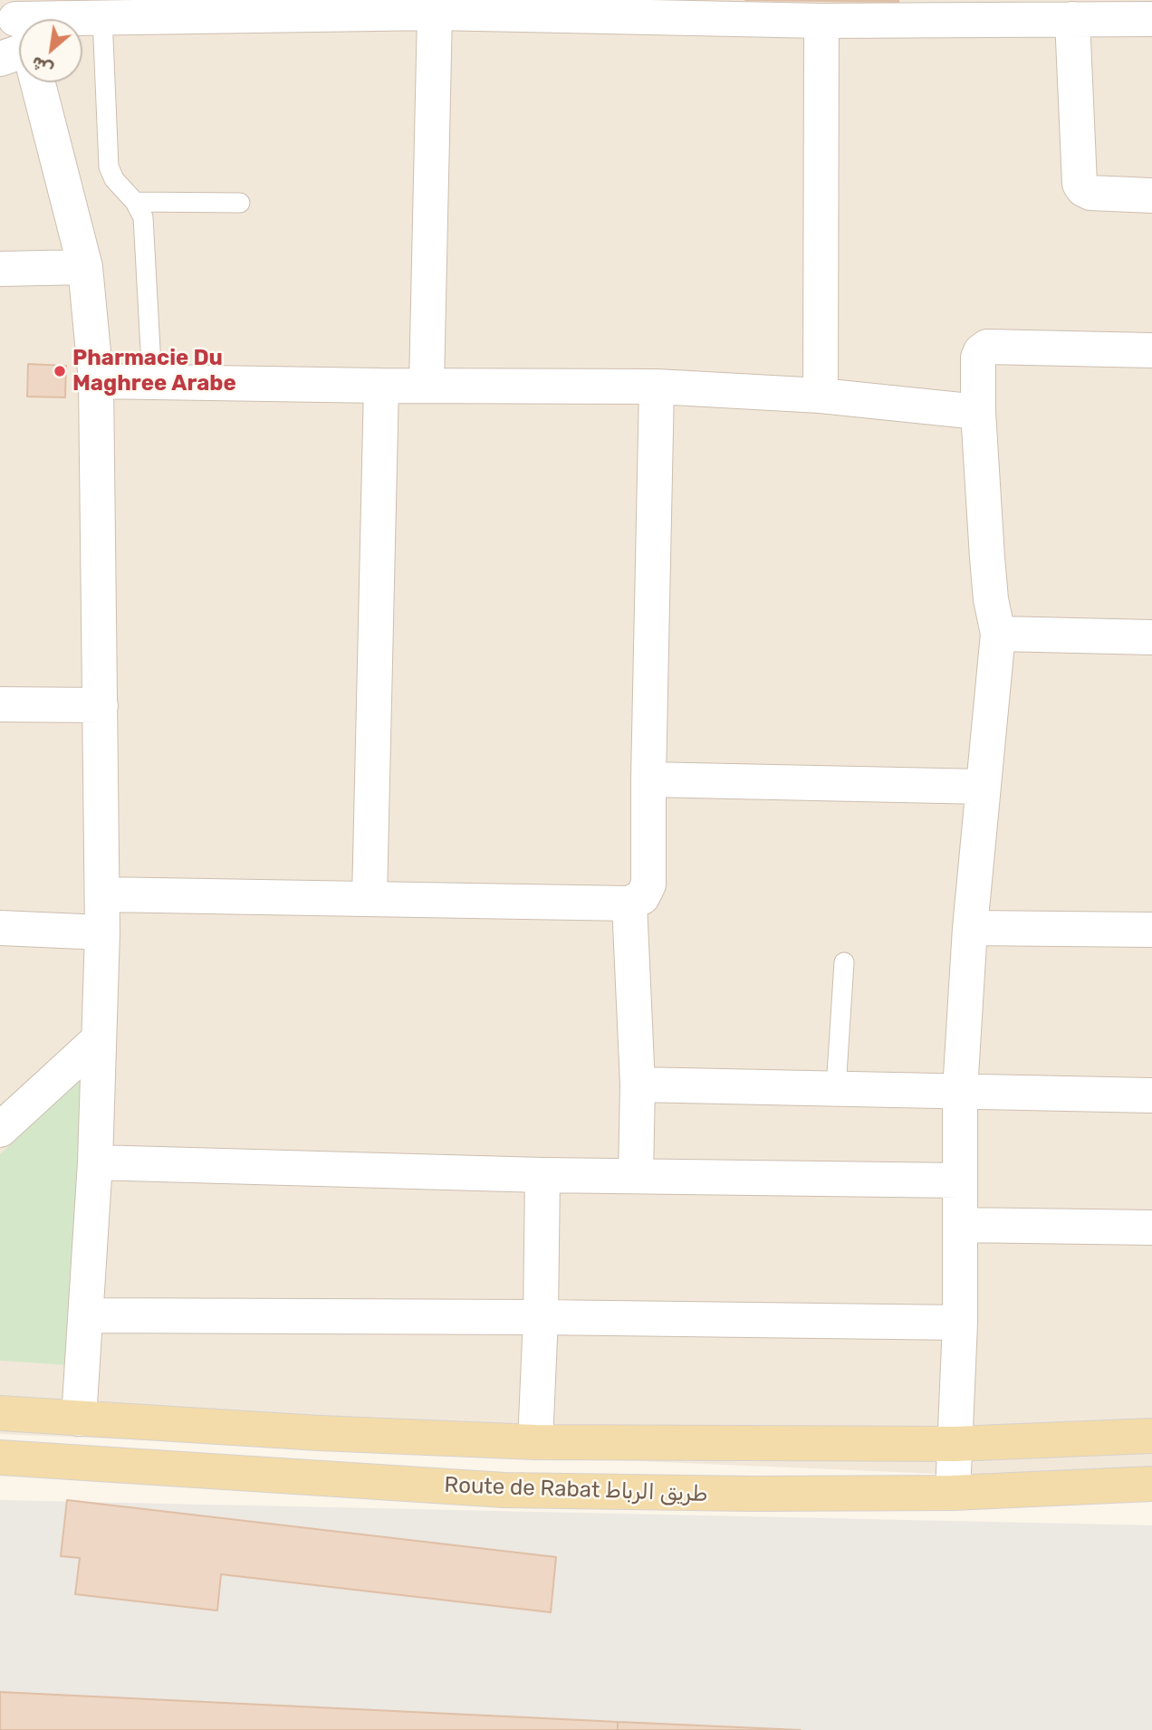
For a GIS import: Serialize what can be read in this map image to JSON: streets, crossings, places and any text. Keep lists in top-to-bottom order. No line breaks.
{"streets":{"main road":["Route de Rabat طريق الرباط"]},"places":["Pharmacie Du Maghree Arabe"],"north":"bottom left"}
